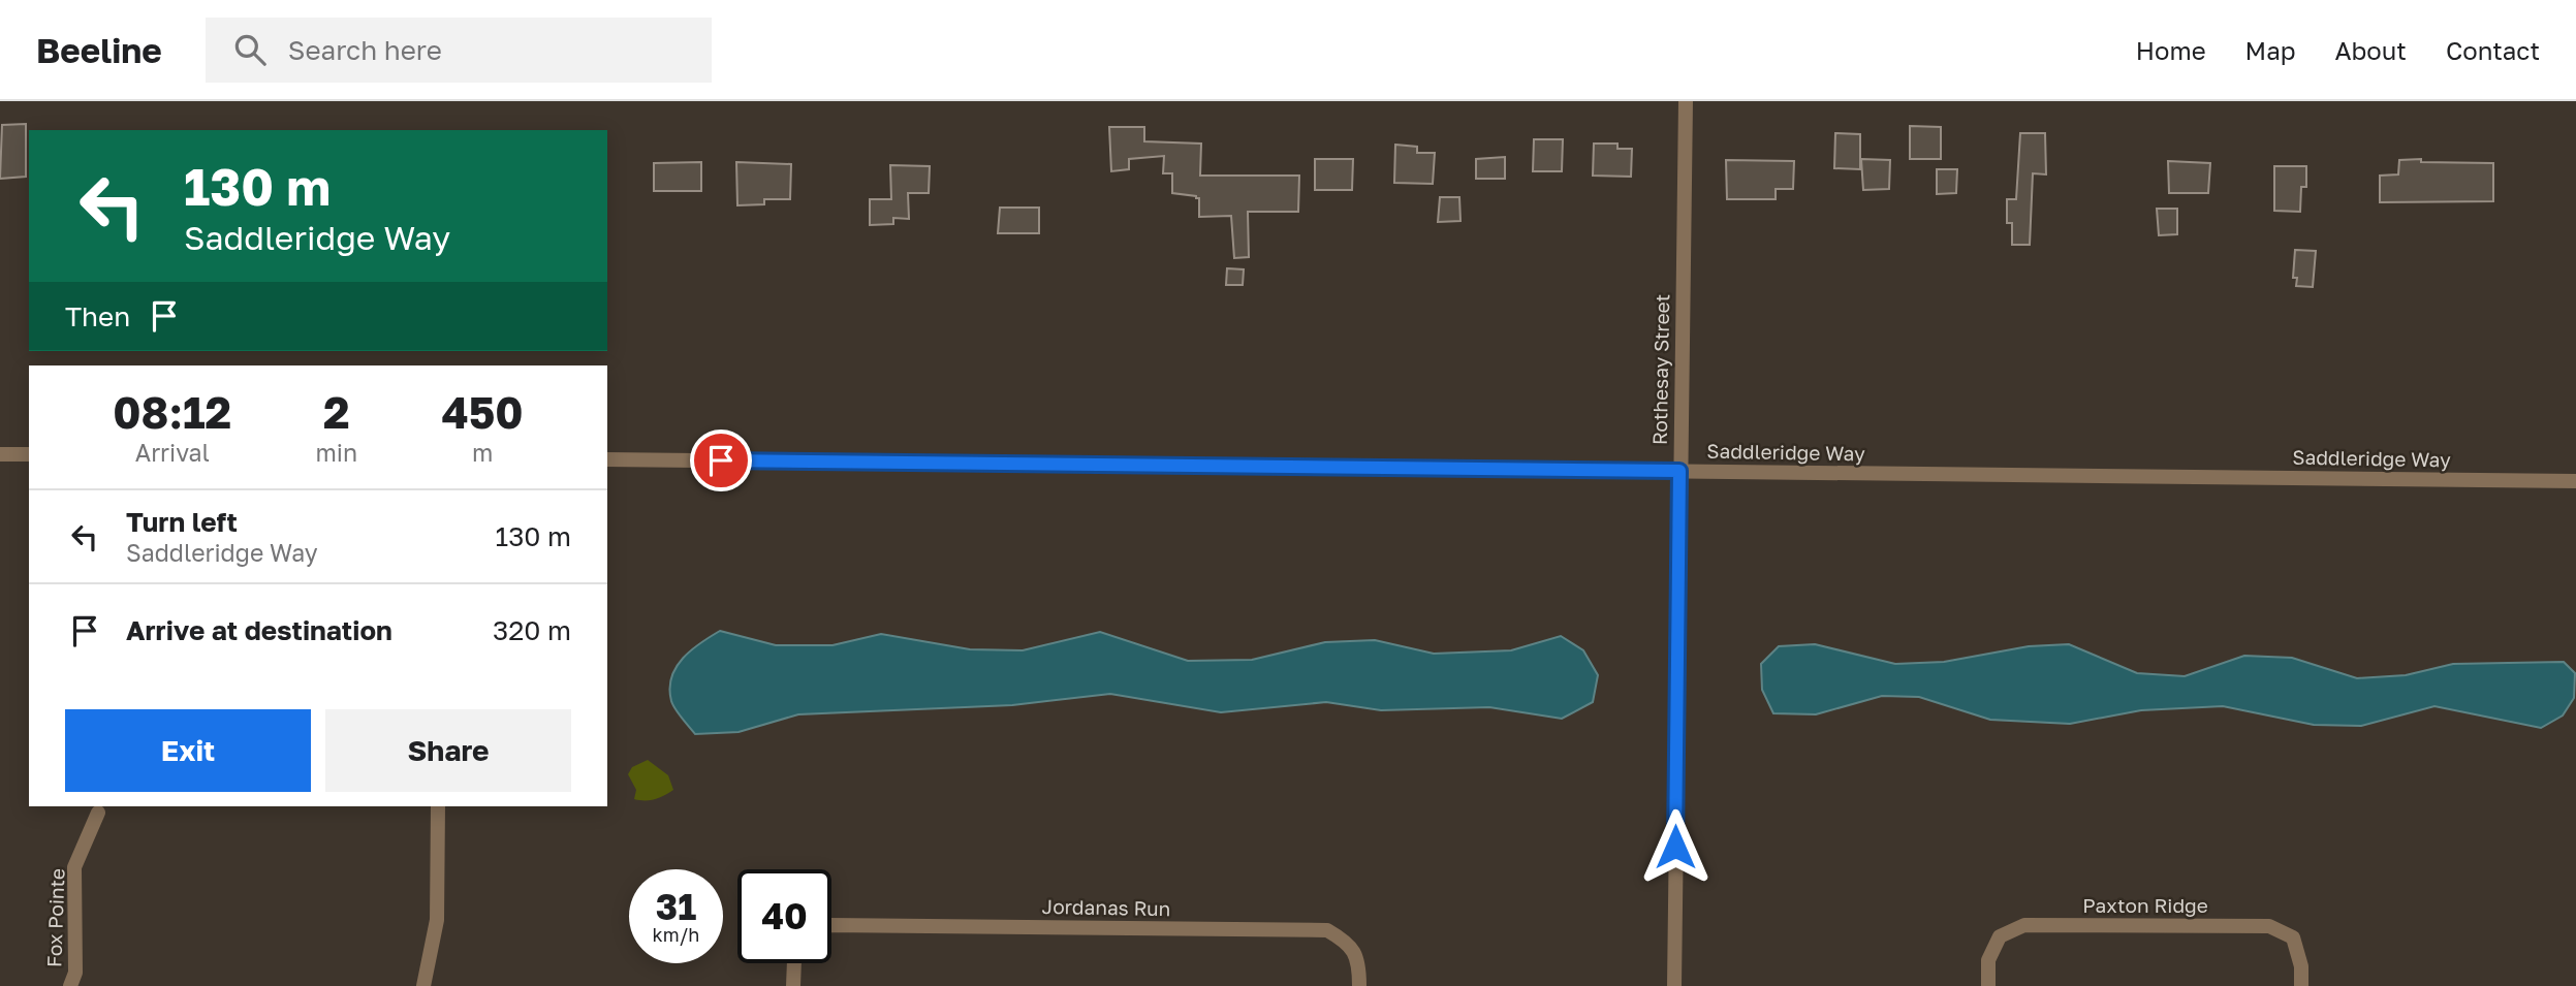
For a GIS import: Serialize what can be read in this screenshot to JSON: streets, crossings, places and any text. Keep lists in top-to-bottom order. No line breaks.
{"streets":{"street":["Rothesay Street","Saddleridge Way","Paxton Ridge","Jordanas Run","Fox Pointe"]},"crossings":[["Rothesay Street","Saddleridge Way"]],"page":{"header":"Beeline","search":"Search here","nav":["Home","Map","About","Contact"],"turn":["130 m","Saddleridge Way"],"then":"Then","eta":["08:12","Arrival","2","min","450","m"],"list":[{"name":"Turn left","note":"Saddleridge Way","value":"130 m"},{"name":"Arrive at destination","value":"320 m"}],"buttons":["Exit","Share"],"speed":"31 km/h","limit":"40"}}
